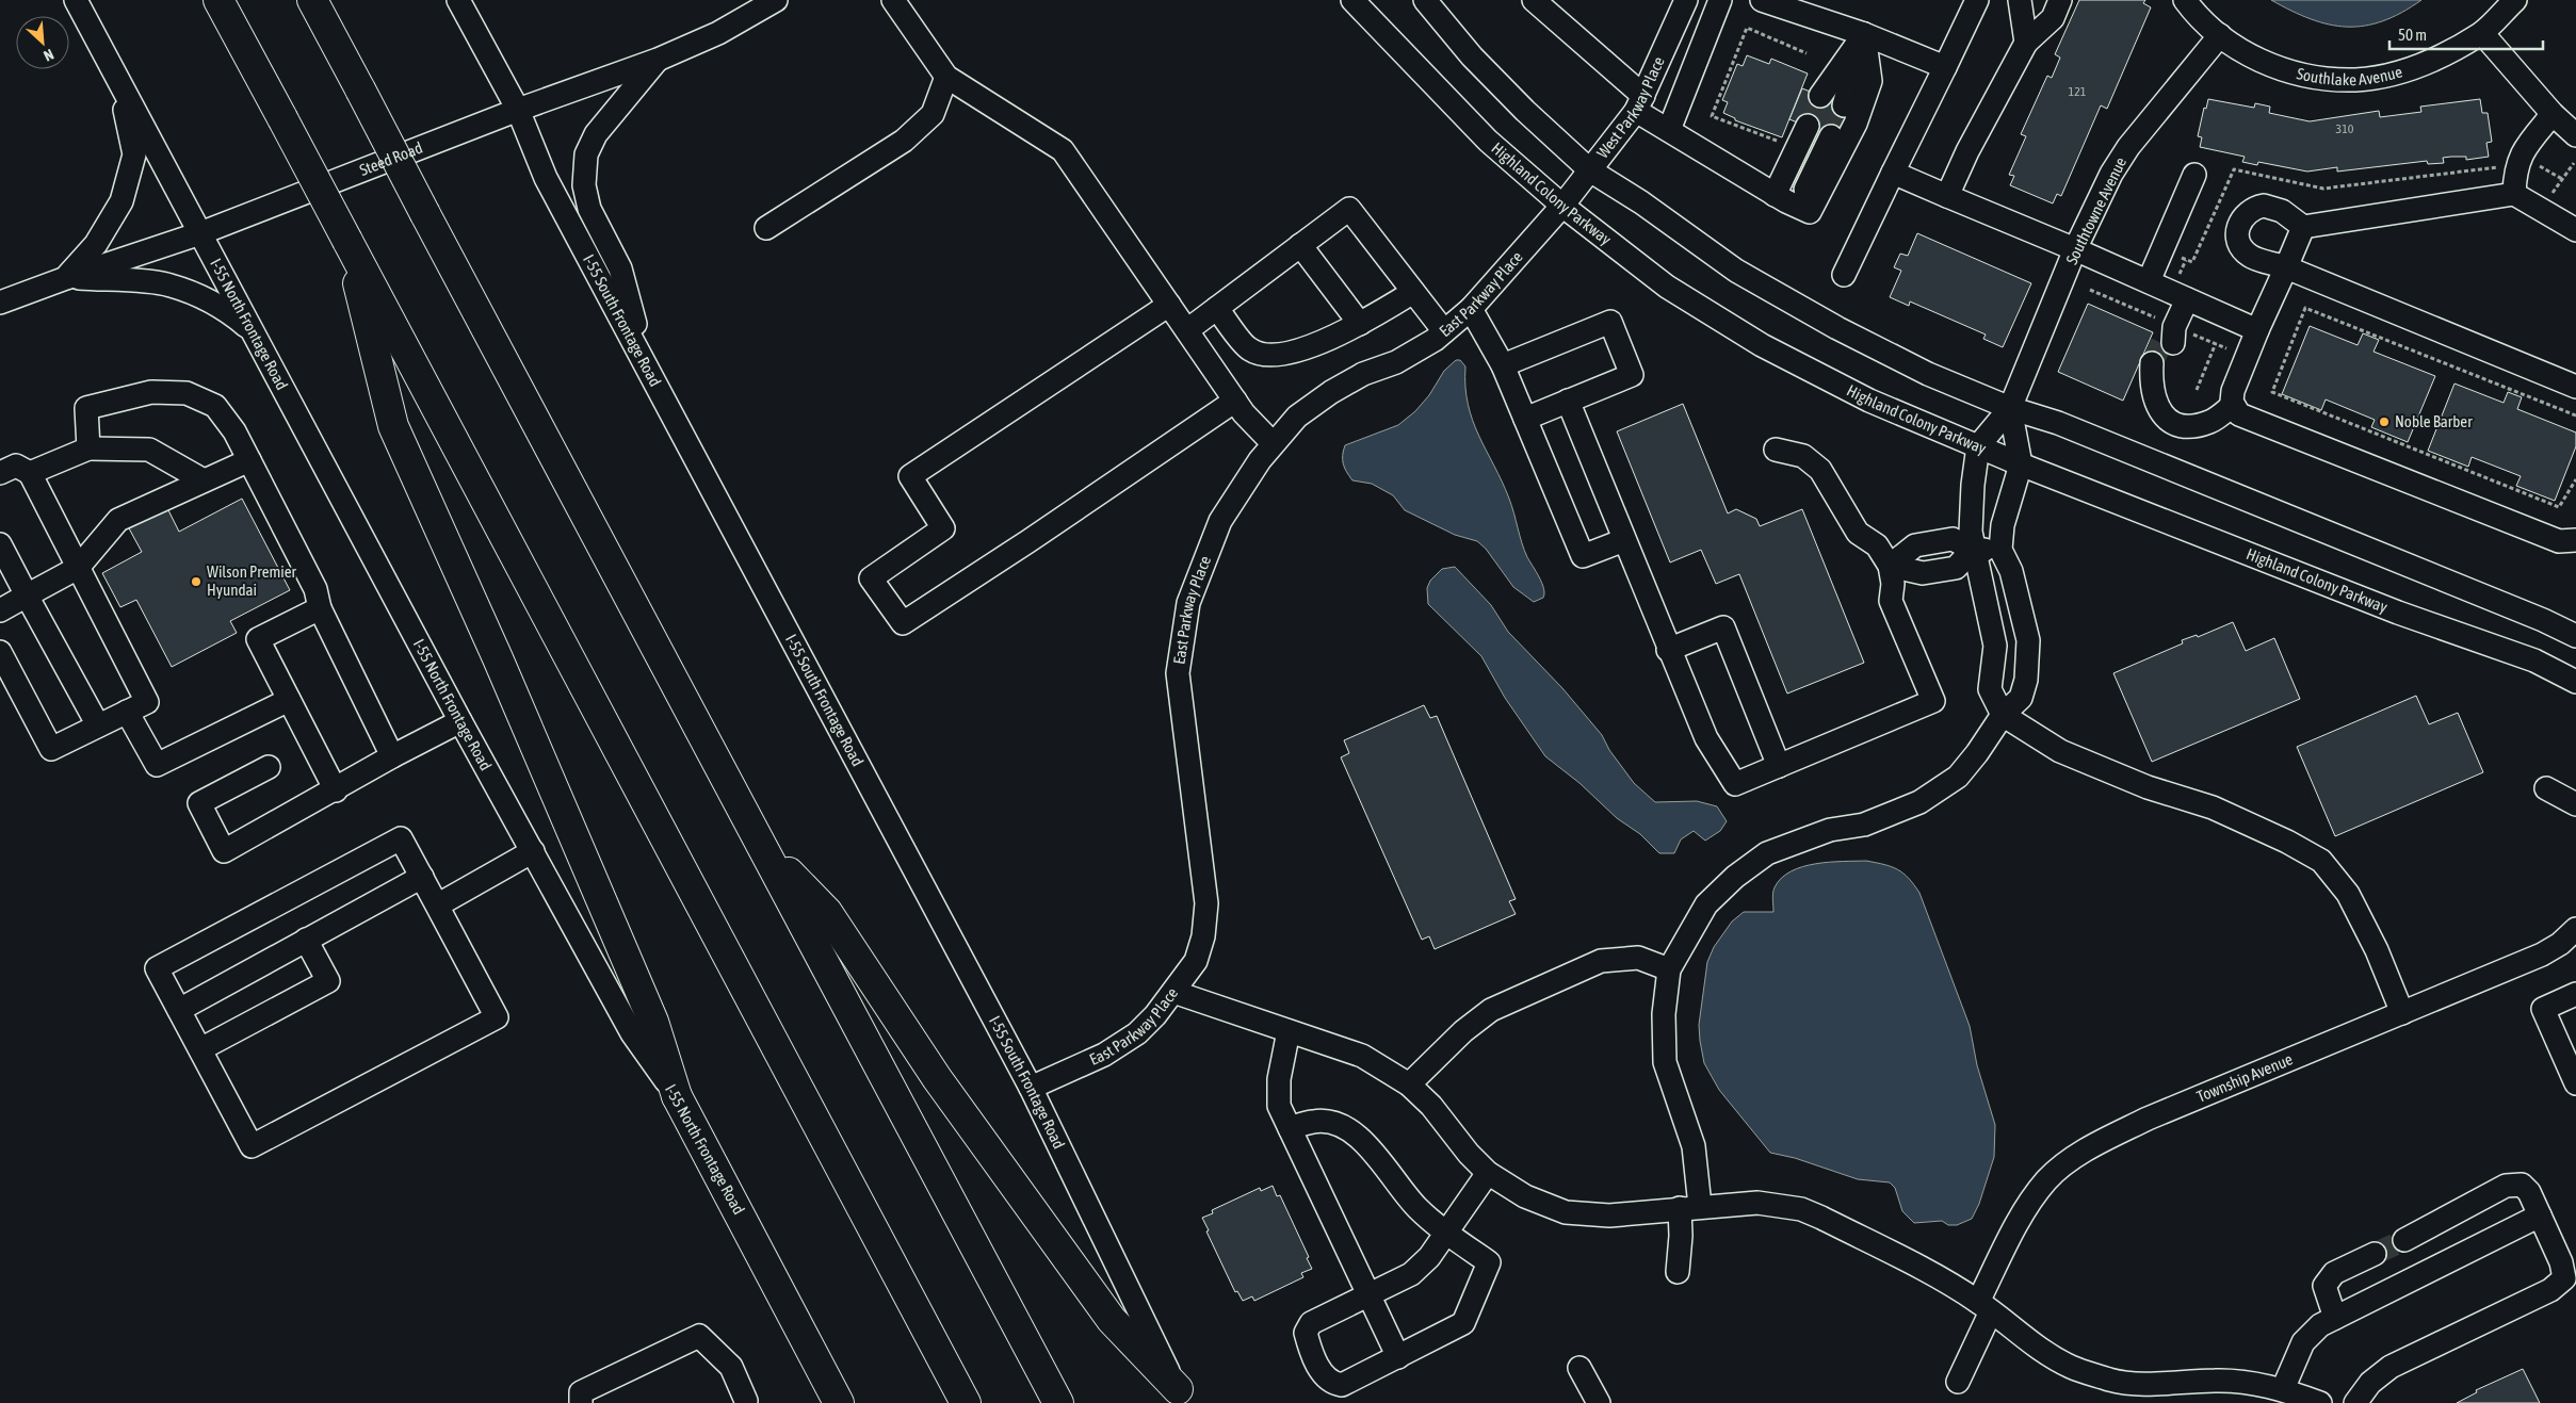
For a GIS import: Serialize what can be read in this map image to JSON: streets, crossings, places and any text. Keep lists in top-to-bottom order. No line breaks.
{"streets":{"main road":["I-55 North Frontage Road"],"street":["Southlake Avenue","West Parkway Place","Steed Road","Highland Colony Parkway","Southtowne Avenue","East Parkway Place","I-55 South Frontage Road","Township Avenue"]},"crossings":[["Southlake Avenue","Southtowne Avenue"],["West Parkway Place","Highland Colony Parkway"],["West Parkway Place","East Parkway Place"],["Steed Road","I-55 South Frontage Road"],["Steed Road","I-55 North Frontage Road"],["Highland Colony Parkway","East Parkway Place"],["East Parkway Place","I-55 South Frontage Road"]],"places":["Noble Barber","Wilson Premier Hyundai"],"house_numbers":["121","310"],"scale_bar":"50 m","north":"bottom right"}
